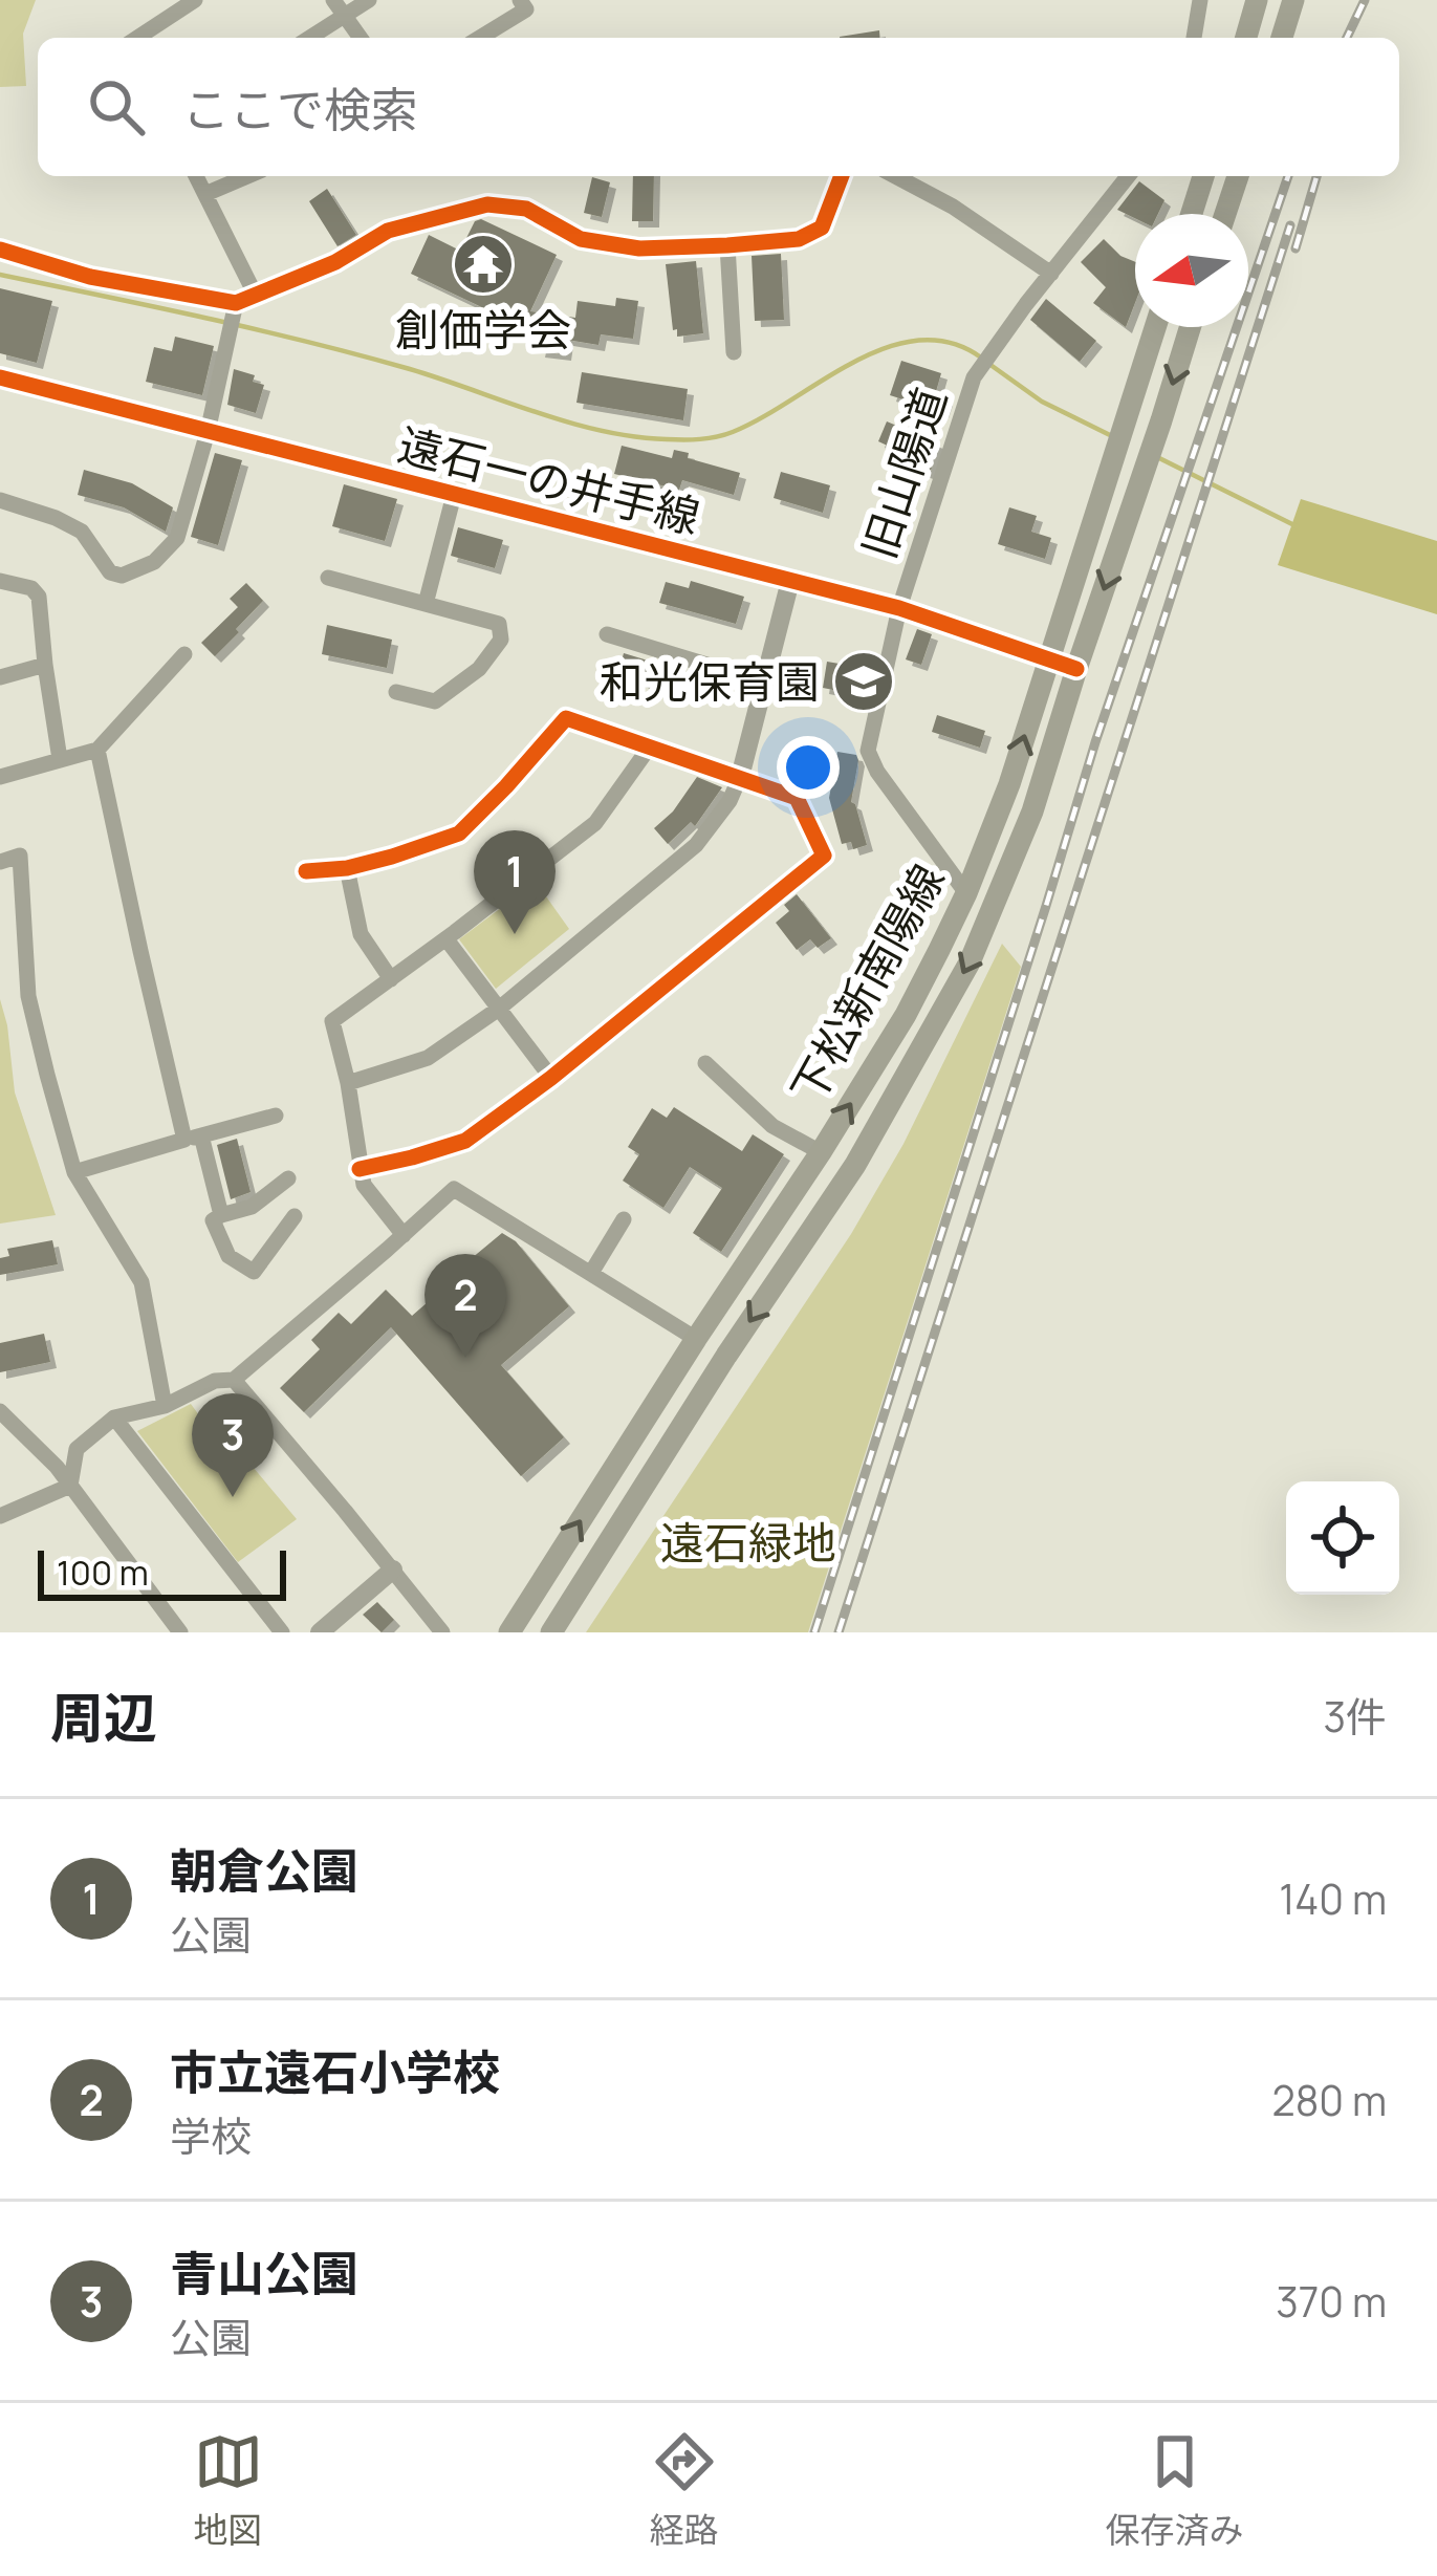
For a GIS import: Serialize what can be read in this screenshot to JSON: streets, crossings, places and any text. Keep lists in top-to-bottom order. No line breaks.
{"streets":{"main road":["下松新南陽線"],"street":["旧山陽道","遠石一の井手線"]},"crossings":[["旧山陽道","遠石一の井手線"],["旧山陽道","下松新南陽線"],["遠石一の井手線","下松新南陽線"]],"parks":["遠石緑地"],"places":{"temple":["創価学会"],"school or university":["和光保育園"]},"scale_bar":"100 m","north":"left","page":{"search":"ここで検索","pins":["1","2","3"],"scale":"100 m","heading":["周辺","3件"],"list":[{"mark":"1","name":"朝倉公園","note":"公園","value":"140 m"},{"mark":"2","name":"市立遠石小学校","note":"学校","value":"280 m"},{"mark":"3","name":"青山公園","note":"公園","value":"370 m"}],"nav":["地図","経路","保存済み"]}}
